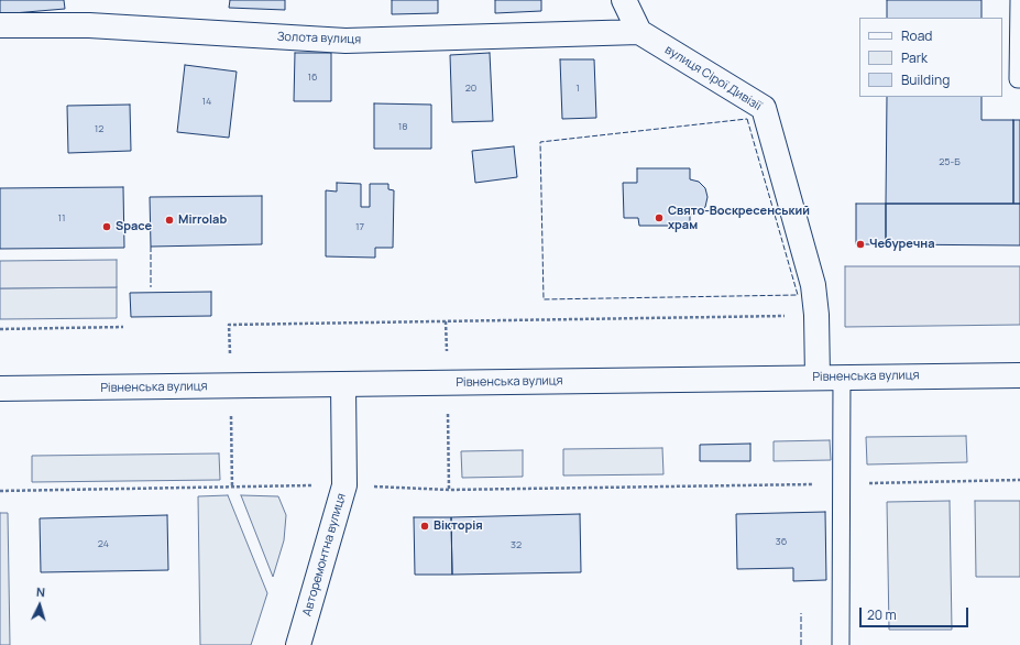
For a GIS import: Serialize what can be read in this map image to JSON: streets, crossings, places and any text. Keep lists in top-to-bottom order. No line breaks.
{"streets":{"street":["Золота вулиця","вулиця Сірої Дивізії","Рівненська вулиця","Авторемонтна вулиця"]},"crossings":[["Золота вулиця","вулиця Сірої Дивізії"],["вулиця Сірої Дивізії","Рівненська вулиця"],["Рівненська вулиця","Авторемонтна вулиця"]],"places":["Свято-Воскресенський храм","Mirrolab","Space","Чебуречна","Вікторія"],"house_numbers":["16","20","1","14","18","12","25-Б","11","17","36","24","32"],"legend":["Road","Park","Building"],"scale_bar":"20 m","north":"top"}
